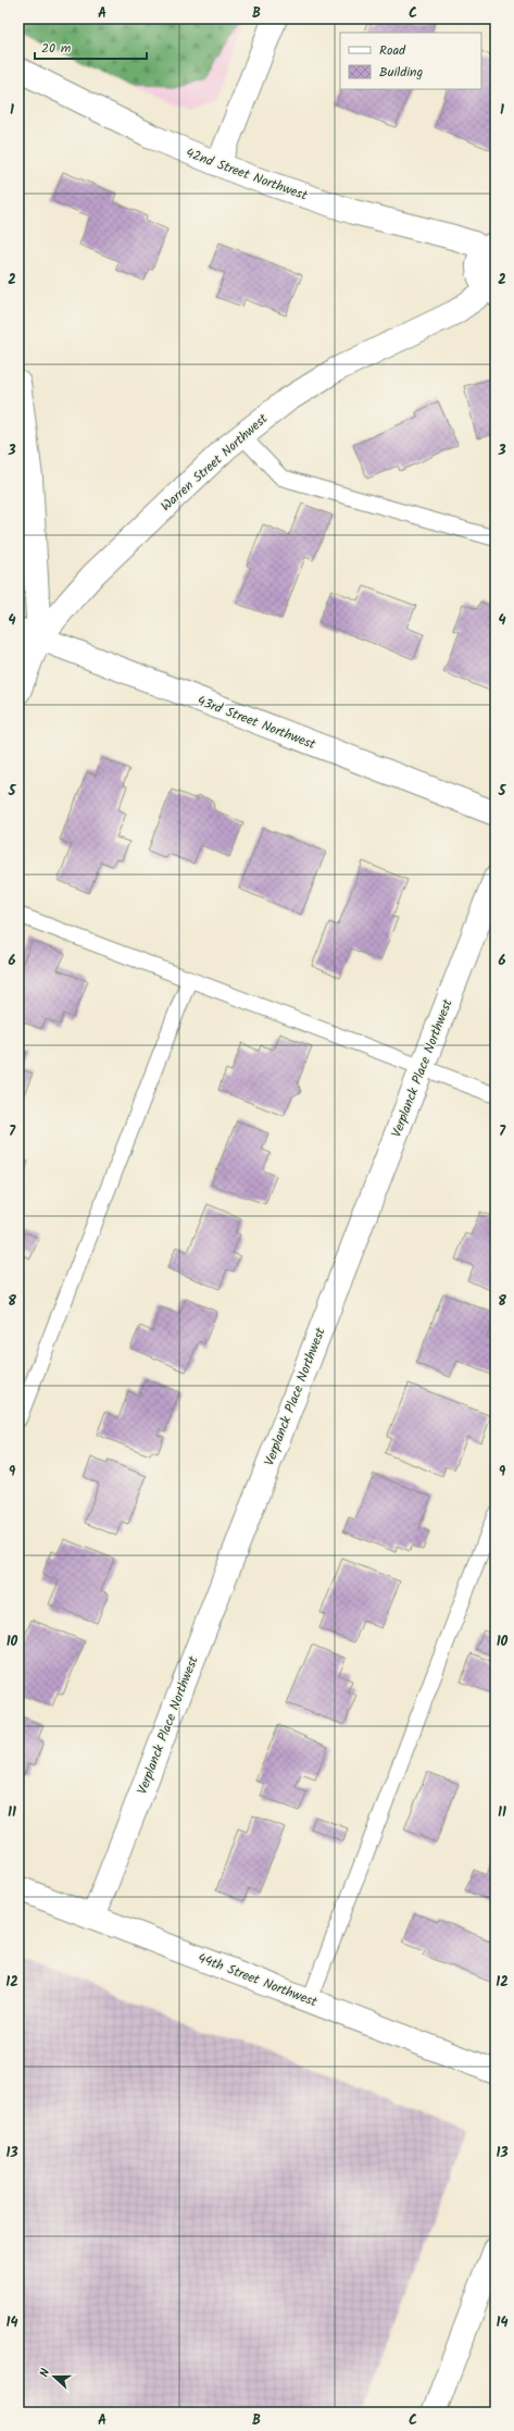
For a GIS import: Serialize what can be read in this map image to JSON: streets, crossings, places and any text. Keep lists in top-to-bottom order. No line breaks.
{"streets":{"street":["42nd Street Northwest","Warren Street Northwest","43rd Street Northwest","Verplanck Place Northwest","44th Street Northwest"]},"crossings":[["42nd Street Northwest","Warren Street Northwest"],["Warren Street Northwest","43rd Street Northwest"],["Verplanck Place Northwest","44th Street Northwest"]],"legend":["Road","Building"],"scale_bar":"20 m","north":"left","grid":{"columns":["A","B","C"],"rows":["1","2","3","4","5","6","7","8","9","10","11","12","13","14"]}}
